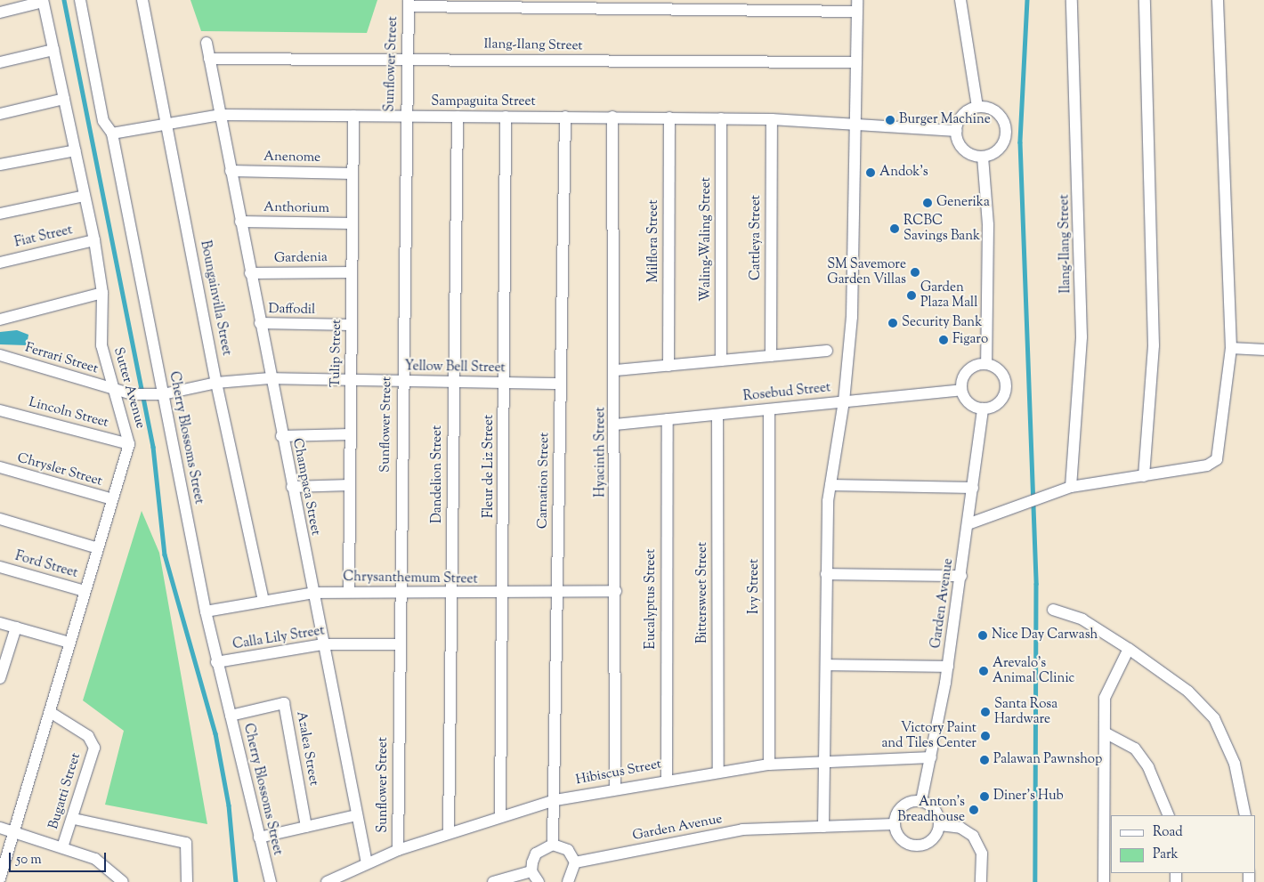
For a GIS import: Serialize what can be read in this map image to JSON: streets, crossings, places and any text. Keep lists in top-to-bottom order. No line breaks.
{"streets":{"street":["Ilang-Ilang Street","Sunflower Street","Sampaguita Street","Anenome","Anthorium","Fiat Street","Cattleya Street","Waling-Waling Street","Milflora Street","Gardenia","Boungainvilla Street","Daffodil","Tulip Street","Ferrari Street","Yellow Bell Street","Sutter Avenue","Rosebud Street","Lincoln Street","Cherry Blossoms Street","Hyacinth Street","Fleur de Liz Street","Chrysler Street","Dandelion Street","Carnation Street","Champaca Street","Ford Street","Chrysanthemum Street","Ivy Street","Bittersweet Street","Eucalyptus Street","Garden Avenue","Calla Lily Street","Azalea Street","Hibiscus Street","Bugatti Street"]},"crossings":[["Ilang-Ilang Street","Sunflower Street"],["Ilang-Ilang Street","Champaca Street"],["Sunflower Street","Sampaguita Street"],["Sunflower Street","Yellow Bell Street"],["Sunflower Street","Chrysanthemum Street"],["Sunflower Street","Calla Lily Street"],["Sunflower Street","Hibiscus Street"],["Sampaguita Street","Cattleya Street"],["Sampaguita Street","Waling-Waling Street"],["Sampaguita Street","Milflora Street"],["Sampaguita Street","Boungainvilla Street"],["Sampaguita Street","Tulip Street"],["Sampaguita Street","Cherry Blossoms Street"],["Sampaguita Street","Hyacinth Street"],["Sampaguita Street","Fleur de Liz Street"],["Sampaguita Street","Dandelion Street"],["Sampaguita Street","Carnation Street"],["Sampaguita Street","Champaca Street"],["Anenome","Tulip Street"],["Anenome","Champaca Street"],["Anthorium","Tulip Street"],["Anthorium","Champaca Street"],["Fiat Street","Sutter Avenue"],["Gardenia","Tulip Street"],["Gardenia","Champaca Street"],["Boungainvilla Street","Yellow Bell Street"],["Boungainvilla Street","Chrysanthemum Street"],["Daffodil","Tulip Street"],["Daffodil","Champaca Street"],["Tulip Street","Yellow Bell Street"],["Tulip Street","Chrysanthemum Street"],["Ferrari Street","Yellow Bell Street"],["Ferrari Street","Sutter Avenue"],["Yellow Bell Street","Cherry Blossoms Street"],["Yellow Bell Street","Fleur de Liz Street"],["Yellow Bell Street","Dandelion Street"],["Yellow Bell Street","Carnation Street"],["Yellow Bell Street","Champaca Street"],["Sutter Avenue","Lincoln Street"],["Sutter Avenue","Chrysler Street"],["Sutter Avenue","Ford Street"],["Sutter Avenue","Bugatti Street"],["Rosebud Street","Hyacinth Street"],["Rosebud Street","Ivy Street"],["Rosebud Street","Bittersweet Street"],["Rosebud Street","Eucalyptus Street"],["Rosebud Street","Garden Avenue"],["Cherry Blossoms Street","Chrysanthemum Street"],["Cherry Blossoms Street","Calla Lily Street"],["Cherry Blossoms Street","Azalea Street"],["Hyacinth Street","Chrysanthemum Street"],["Hyacinth Street","Hibiscus Street"],["Fleur de Liz Street","Chrysanthemum Street"],["Fleur de Liz Street","Hibiscus Street"],["Dandelion Street","Chrysanthemum Street"],["Dandelion Street","Hibiscus Street"],["Carnation Street","Chrysanthemum Street"],["Carnation Street","Hibiscus Street"],["Champaca Street","Chrysanthemum Street"],["Champaca Street","Calla Lily Street"],["Champaca Street","Hibiscus Street"],["Ivy Street","Hibiscus Street"],["Bittersweet Street","Hibiscus Street"],["Eucalyptus Street","Hibiscus Street"],["Garden Avenue","Hibiscus Street"]],"places":["Burger Machine","Andok's","Generika","RCBC Savings Bank","SM Savemore Garden Villas","Garden Plaza Mall","Security Bank","Figaro","Nice Day Carwash","Arevalo's Animal Clinic","Santa Rosa Hardware","Victory Paint and Tiles Center","Palawan Pawnshop","Diner's Hub","Anton's Breadhouse"],"legend":["Road","Park"],"scale_bar":"50 m"}
